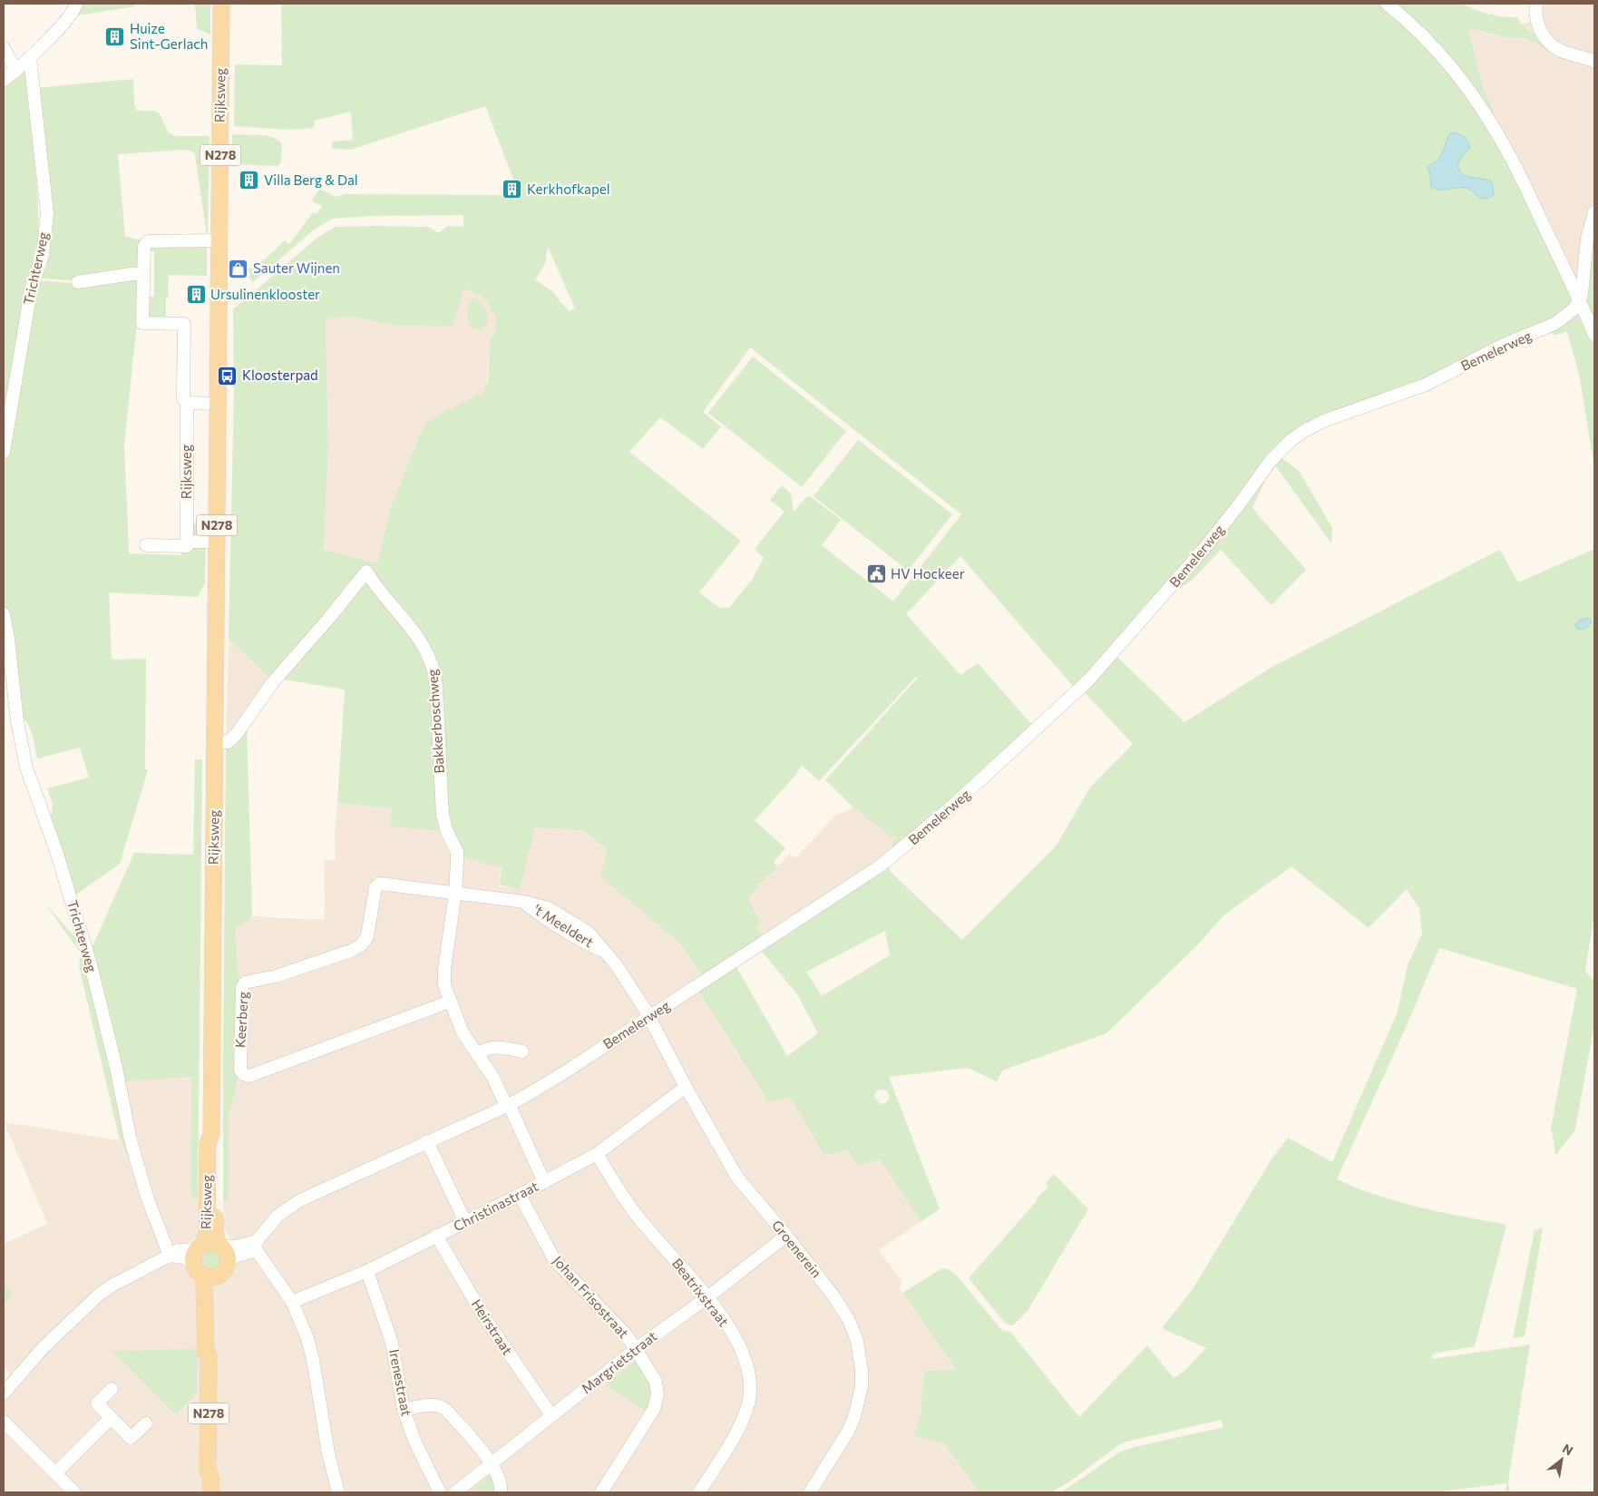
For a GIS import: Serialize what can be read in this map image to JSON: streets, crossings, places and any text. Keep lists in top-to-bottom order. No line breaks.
{"streets":{"main road":["Rijksweg","N278"],"street":["Trichterweg","Bemelerweg","Bakkerboschweg","'t Meeldert","Keerberg","Christinastraat","Groenerein","Beatrixstraat","Johan Frisostraat","Heirstraat","Margrietstraat","Irenestraat"]},"crossings":[["Rijksweg","Bemelerweg"],["Rijksweg","Bakkerboschweg"],["Trichterweg","Bemelerweg"],["Bemelerweg","Bakkerboschweg"],["Bemelerweg","'t Meeldert"],["Bemelerweg","Groenerein"],["Bakkerboschweg","'t Meeldert"],["Bakkerboschweg","Keerberg"],["'t Meeldert","Keerberg"],["'t Meeldert","Groenerein"],["Christinastraat","Groenerein"],["Christinastraat","Beatrixstraat"],["Christinastraat","Johan Frisostraat"],["Christinastraat","Heirstraat"],["Christinastraat","Irenestraat"],["Groenerein","Margrietstraat"],["Beatrixstraat","Margrietstraat"],["Johan Frisostraat","Margrietstraat"],["Heirstraat","Margrietstraat"]],"places":{"building":["Huize Sint-Gerlach","Villa Berg & Dal","Kerkhofkapel","Ursulinenklooster"],"shop":["Sauter Wijnen"],"bus stop":["Kloosterpad"],"public building":["HV Hockeer"]},"north":"top right"}
